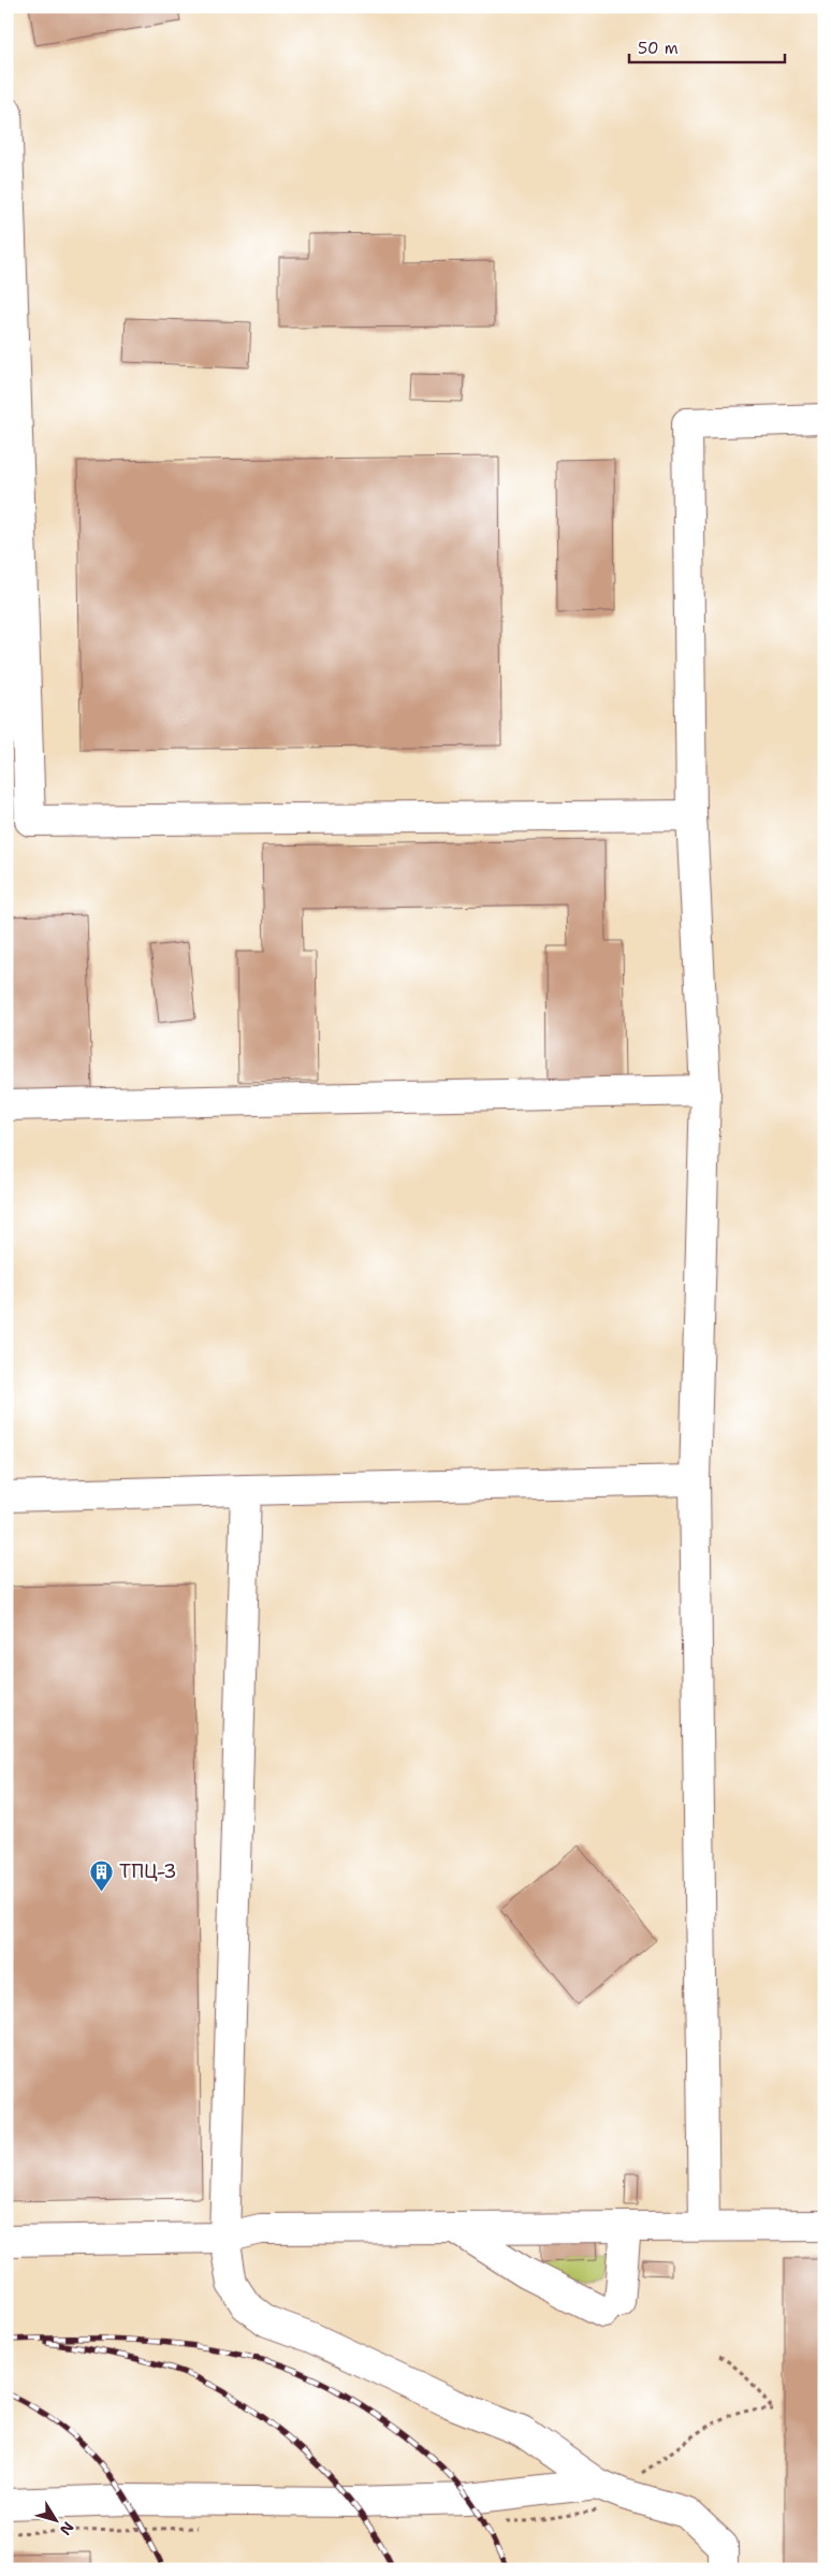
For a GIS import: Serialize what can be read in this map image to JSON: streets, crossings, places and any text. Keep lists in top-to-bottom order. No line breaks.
{"places":{"building":["ТПЦ-3"]},"scale_bar":"50 m","north":"bottom right"}
